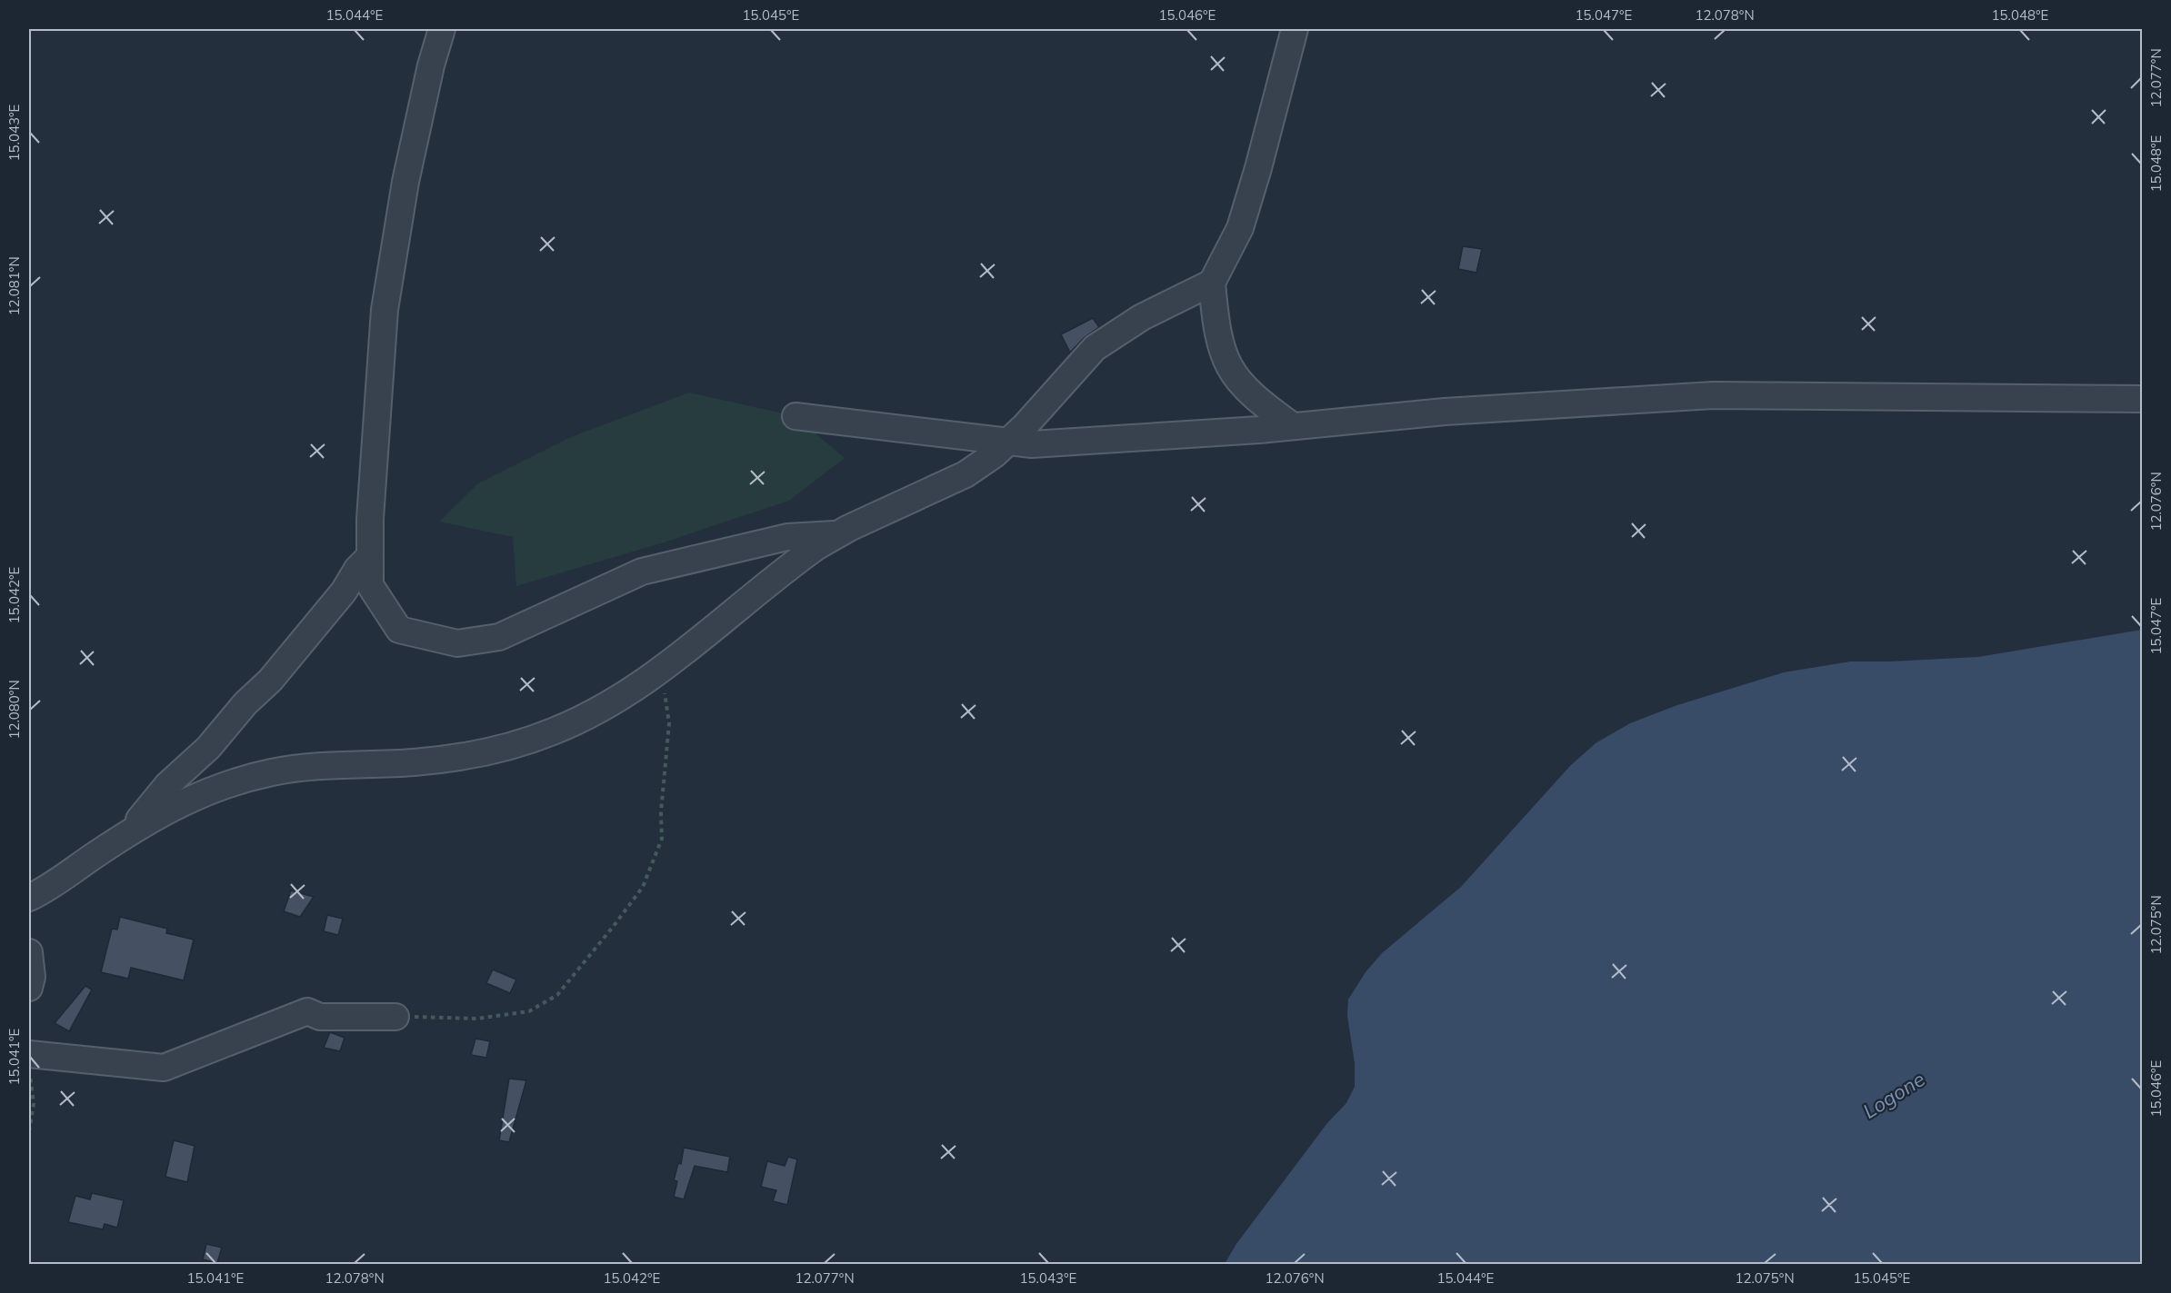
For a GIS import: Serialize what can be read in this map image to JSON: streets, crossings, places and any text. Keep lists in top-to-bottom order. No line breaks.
{"water":["Logone"],"coordinates":["15.044°E","15.045°E","15.046°E","15.047°E","12.078°N","15.048°E","12.077°N","15.043°E","12.081°N","12.076°N","15.042°E","12.080°N","12.075°N","15.041°E"]}
